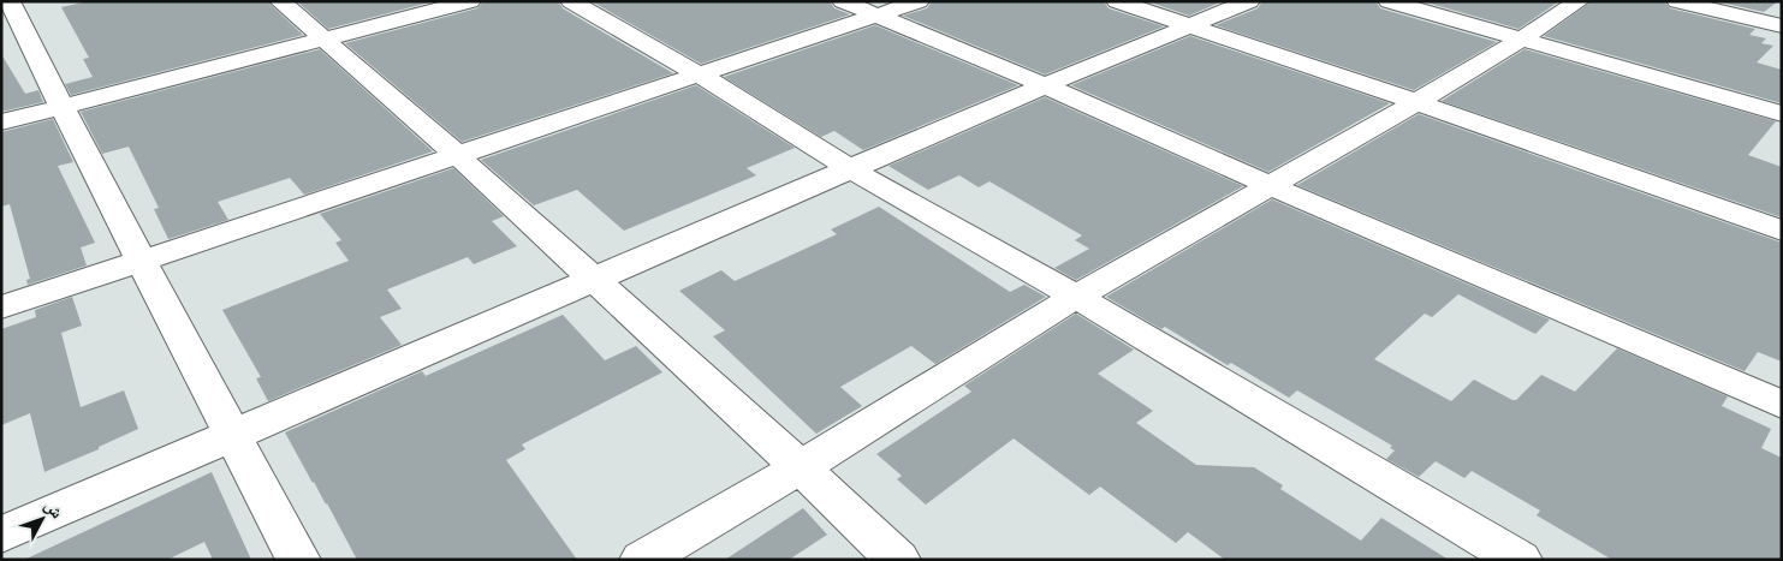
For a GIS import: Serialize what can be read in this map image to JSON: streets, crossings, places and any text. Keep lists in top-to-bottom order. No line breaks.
{"north":"top right"}
